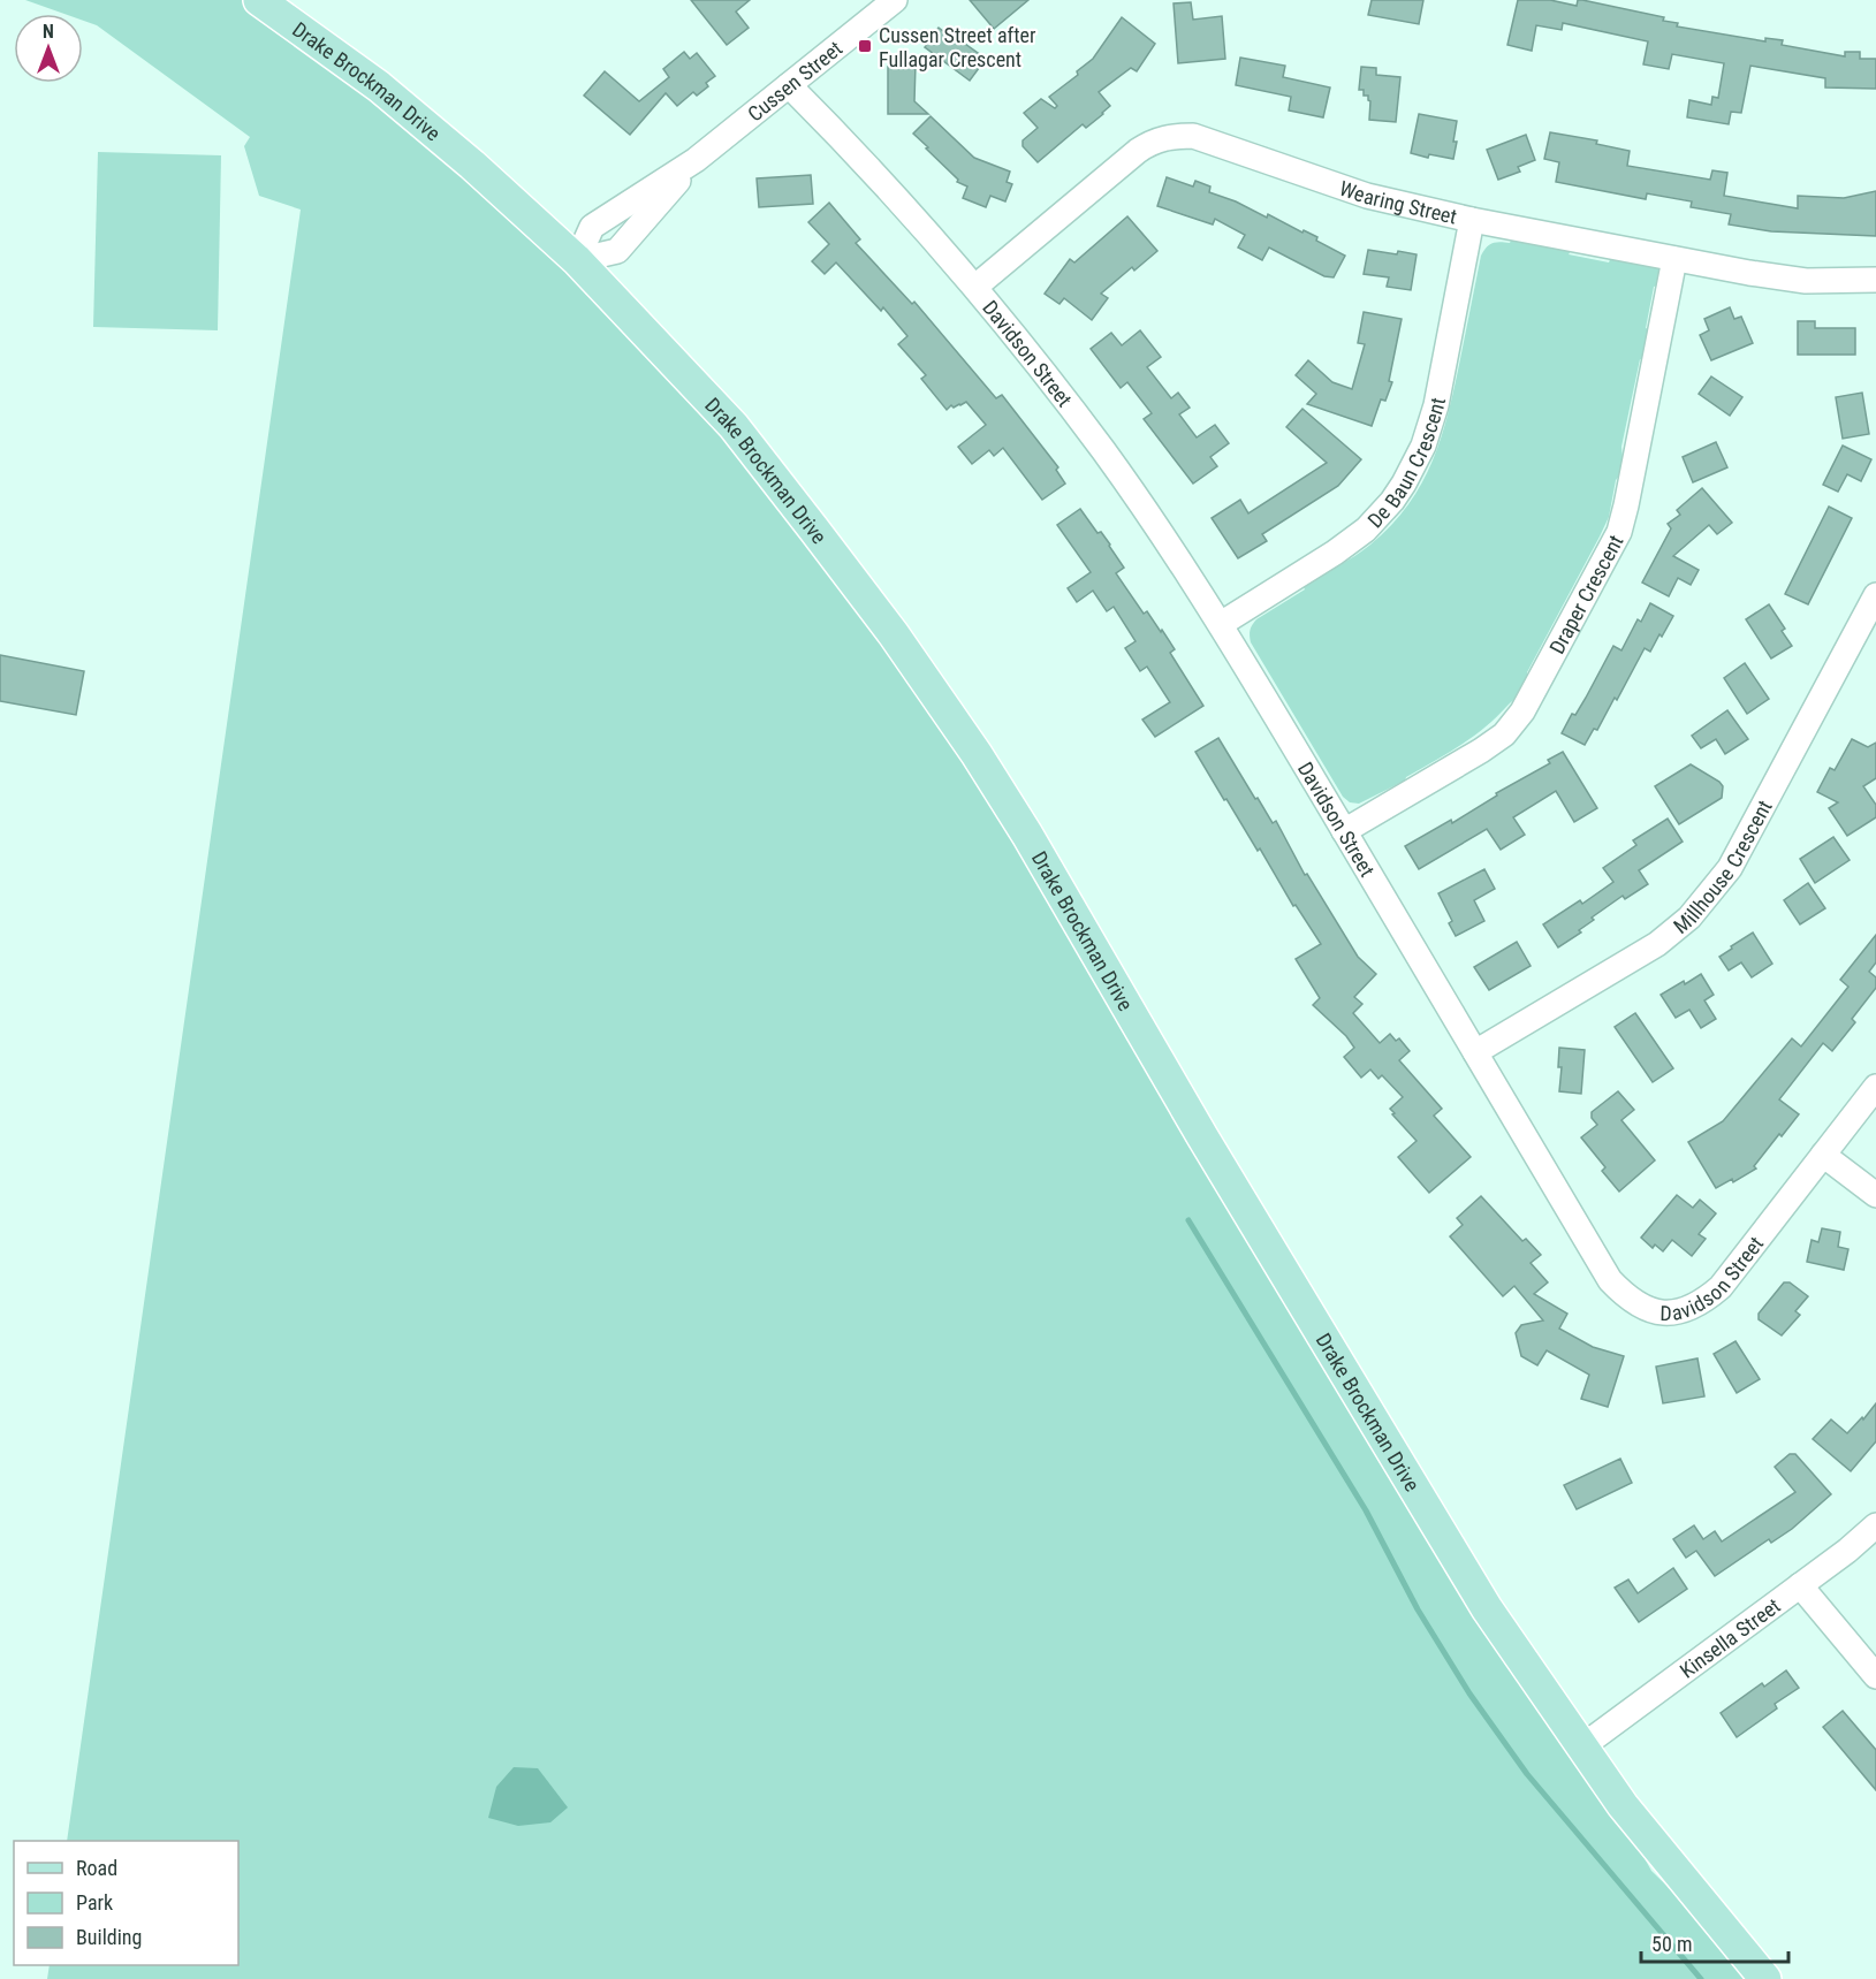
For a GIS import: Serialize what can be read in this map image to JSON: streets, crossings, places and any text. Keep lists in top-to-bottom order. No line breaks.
{"streets":{"main road":["Drake Brockman Drive"],"street":["Cussen Street","Wearing Street","Davidson Street","De Baun Crescent","Draper Crescent","Millhouse Crescent","Kinsella Street"]},"crossings":[["Drake Brockman Drive","Cussen Street"],["Drake Brockman Drive","Kinsella Street"],["Cussen Street","Davidson Street"],["Wearing Street","Davidson Street"],["Wearing Street","De Baun Crescent"],["Wearing Street","Draper Crescent"],["Davidson Street","De Baun Crescent"],["Davidson Street","Draper Crescent"],["Davidson Street","Millhouse Crescent"]],"places":{"transit":["Cussen Street after Fullagar Crescent"]},"legend":["Road","Park","Building"],"scale_bar":"50 m","north":"top"}
